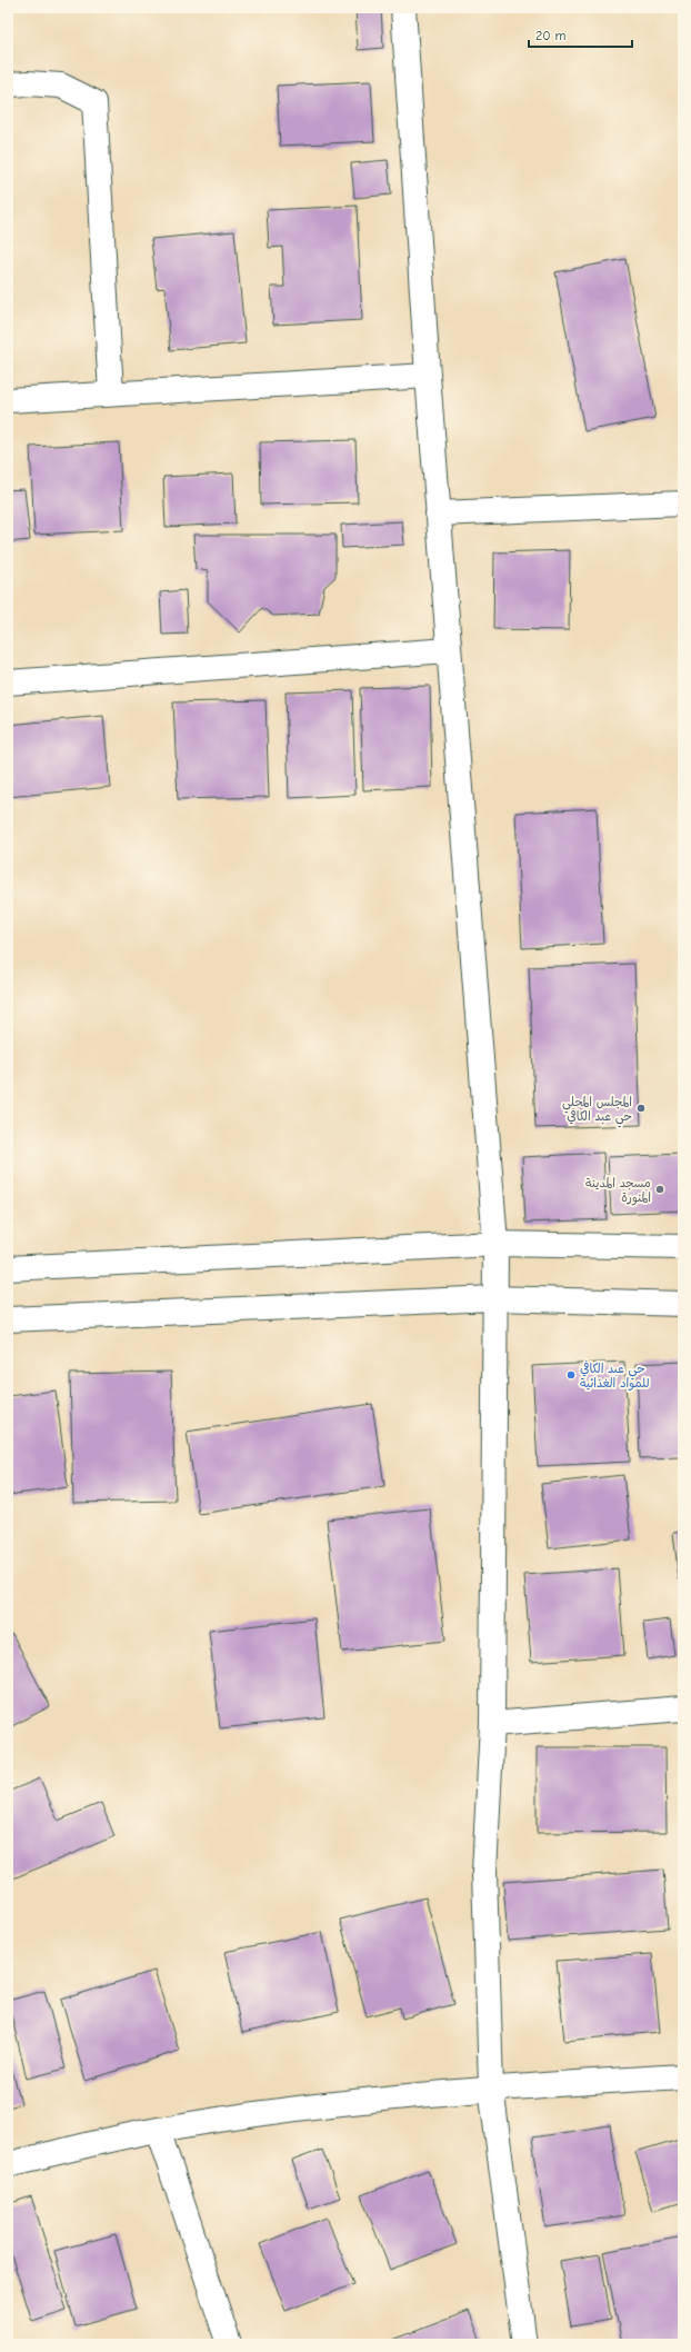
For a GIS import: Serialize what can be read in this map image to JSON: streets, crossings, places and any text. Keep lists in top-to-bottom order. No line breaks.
{"places":["المجلس المحلي حي عبد الكافي","مسجد المدينة المنورة","حي عبد الكافي للمواد الغذائية"],"scale_bar":"20 m"}
